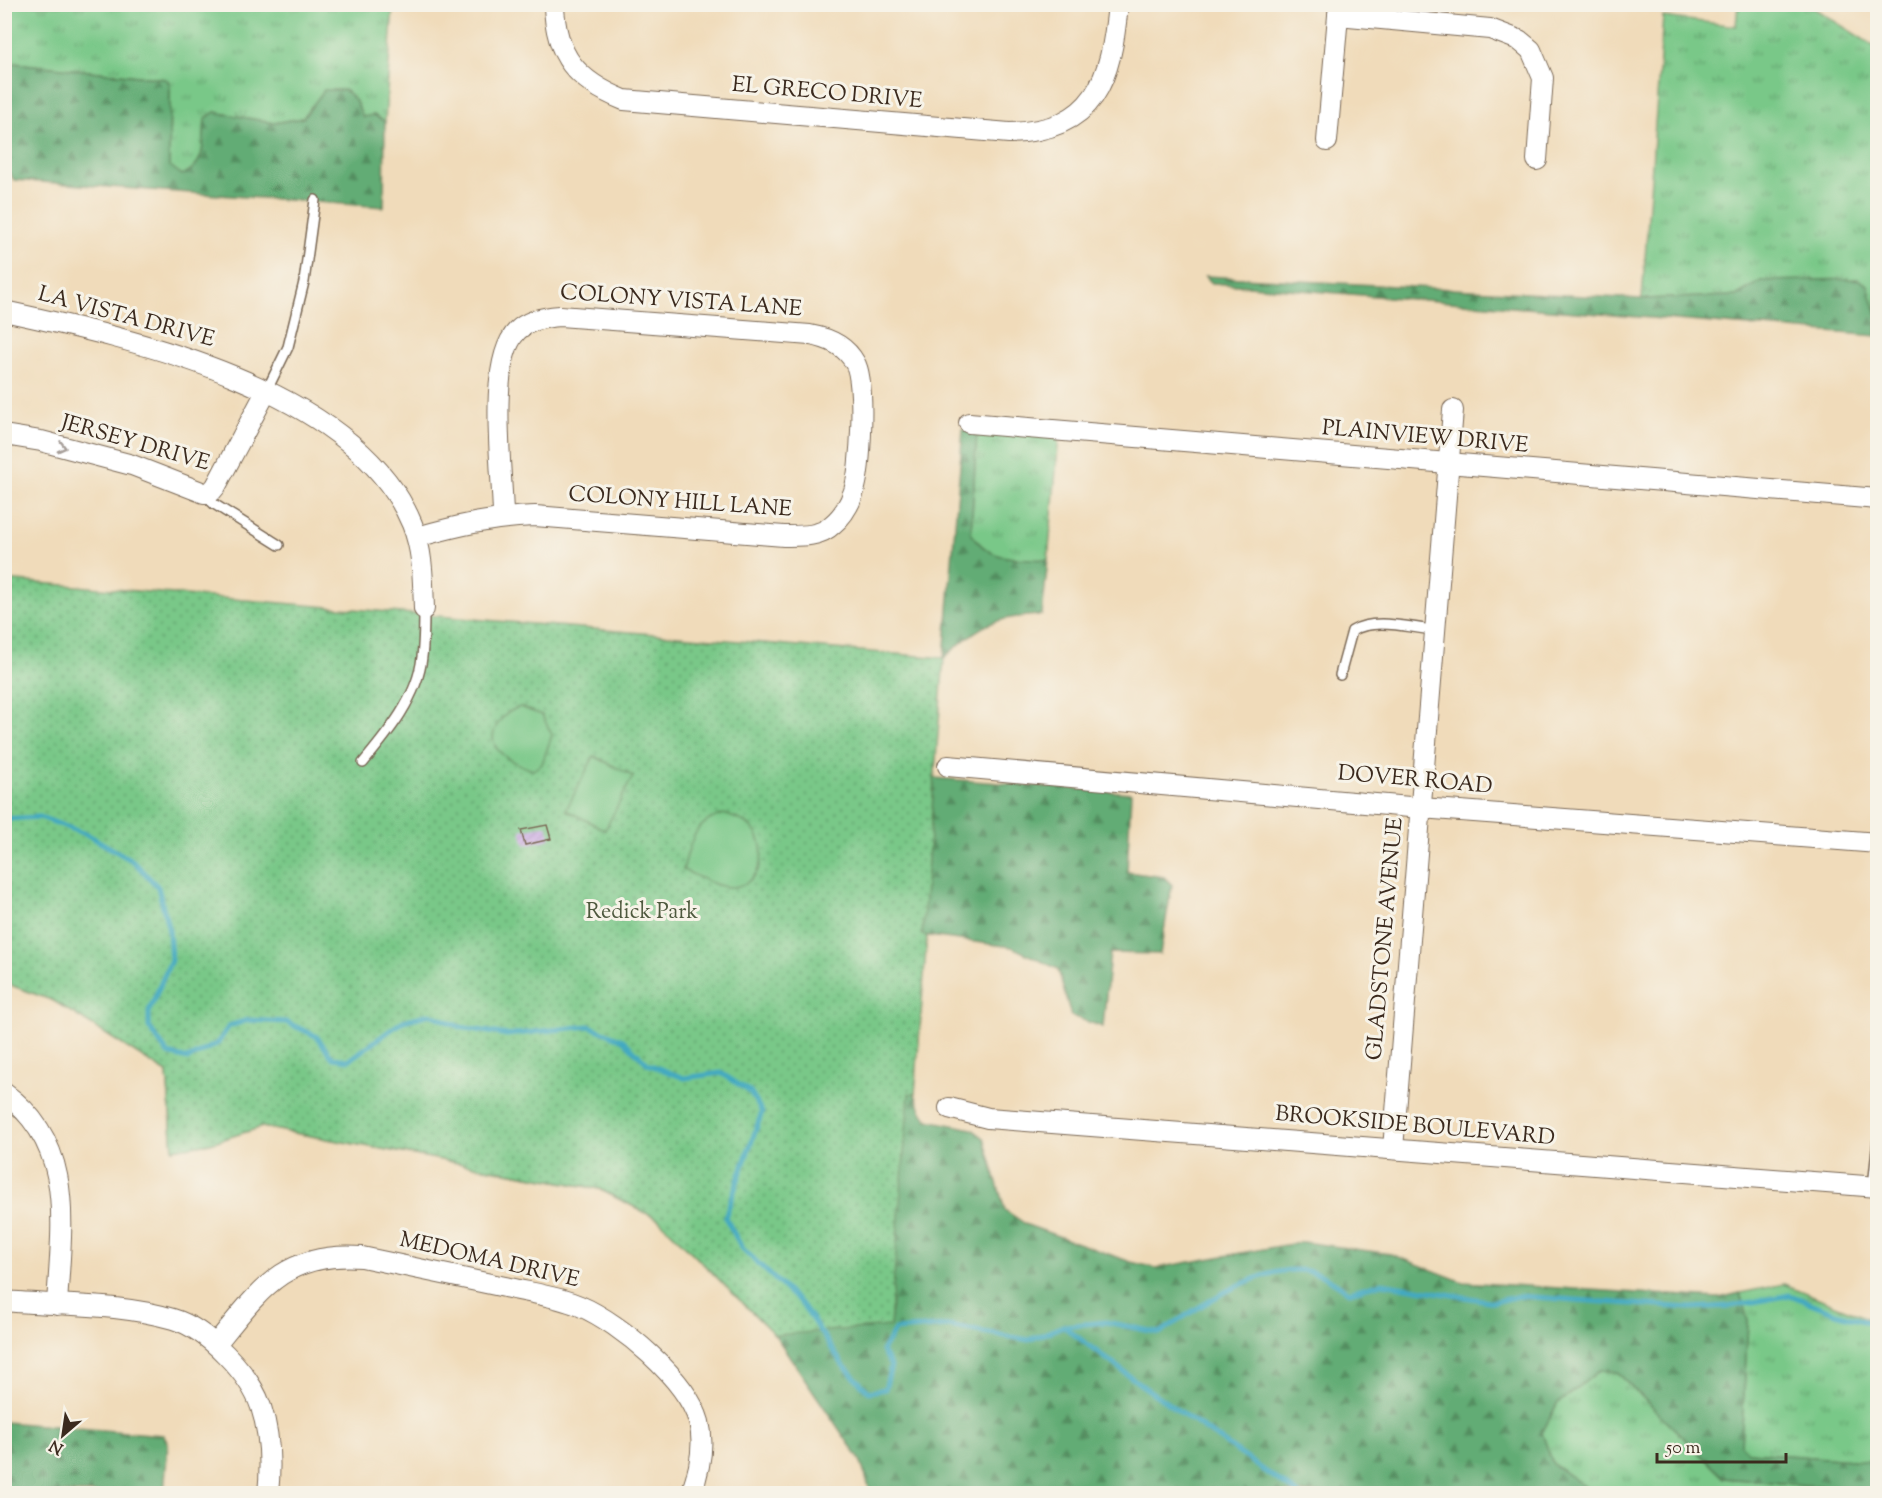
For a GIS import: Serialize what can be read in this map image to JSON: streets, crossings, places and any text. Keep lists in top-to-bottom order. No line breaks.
{"streets":{"street":["EL GRECO DRIVE","COLONY VISTA LANE","LA VISTA DRIVE","PLAINVIEW DRIVE","JERSEY DRIVE","COLONY HILL LANE","DOVER ROAD","GLADSTONE AVENUE","BROOKSIDE BOULEVARD","MEDOMA DRIVE"]},"crossings":[["COLONY VISTA LANE","COLONY HILL LANE"],["LA VISTA DRIVE","JERSEY DRIVE"],["LA VISTA DRIVE","COLONY HILL LANE"],["PLAINVIEW DRIVE","GLADSTONE AVENUE"],["DOVER ROAD","GLADSTONE AVENUE"],["GLADSTONE AVENUE","BROOKSIDE BOULEVARD"]],"one_way":["JERSEY DRIVE"],"parks":["Redick Park"],"scale_bar":"50 m","north":"bottom left"}
